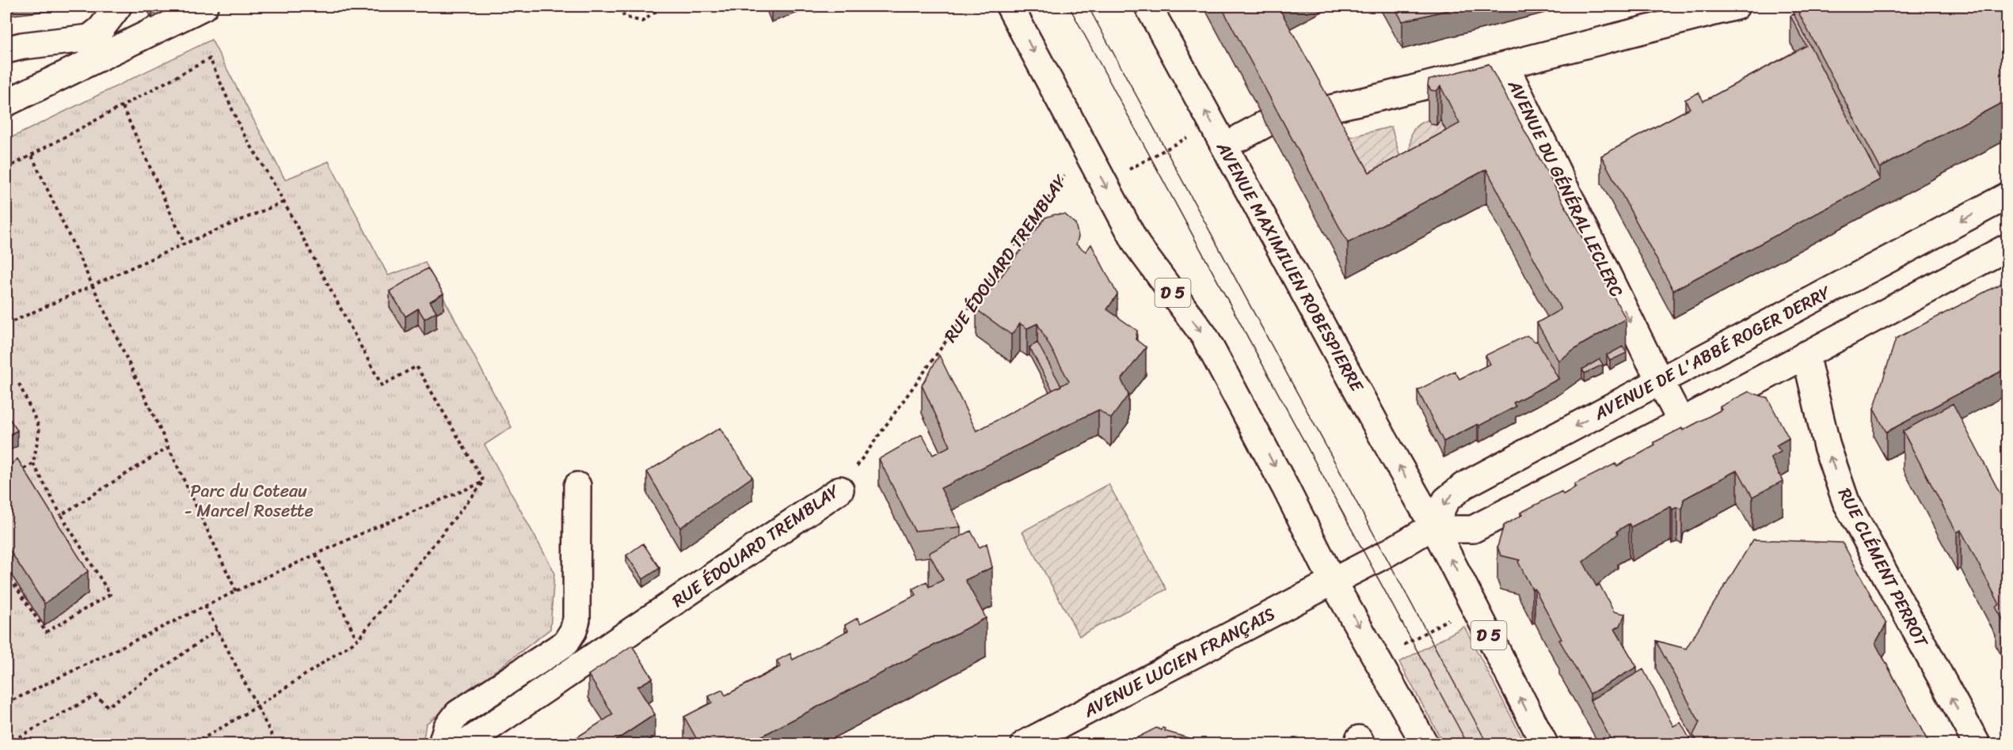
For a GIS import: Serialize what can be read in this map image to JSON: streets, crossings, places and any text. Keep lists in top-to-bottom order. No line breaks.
{"streets":{"main road":["AVENUE DU GÉNÉRAL LECLERC","RUE ÉDOUARD TREMBLAY","AVENUE MAXIMILIEN ROBESPIERRE","D 5","AVENUE DE L'ABBÉ ROGER DERRY","RUE CLÉMENT PERROT","AVENUE LUCIEN FRANÇAIS"]},"crossings":[["AVENUE DU GÉNÉRAL LECLERC","AVENUE DE L'ABBÉ ROGER DERRY"],["RUE ÉDOUARD TREMBLAY","D 5"],["AVENUE MAXIMILIEN ROBESPIERRE","D 5"],["AVENUE MAXIMILIEN ROBESPIERRE","AVENUE DE L'ABBÉ ROGER DERRY"],["D 5","AVENUE DE L'ABBÉ ROGER DERRY"],["D 5","AVENUE LUCIEN FRANÇAIS"]],"one_way":["AVENUE DU GÉNÉRAL LECLERC","RUE CLÉMENT PERROT"],"parks":["Parc du Coteau - Marcel Rosette"]}
